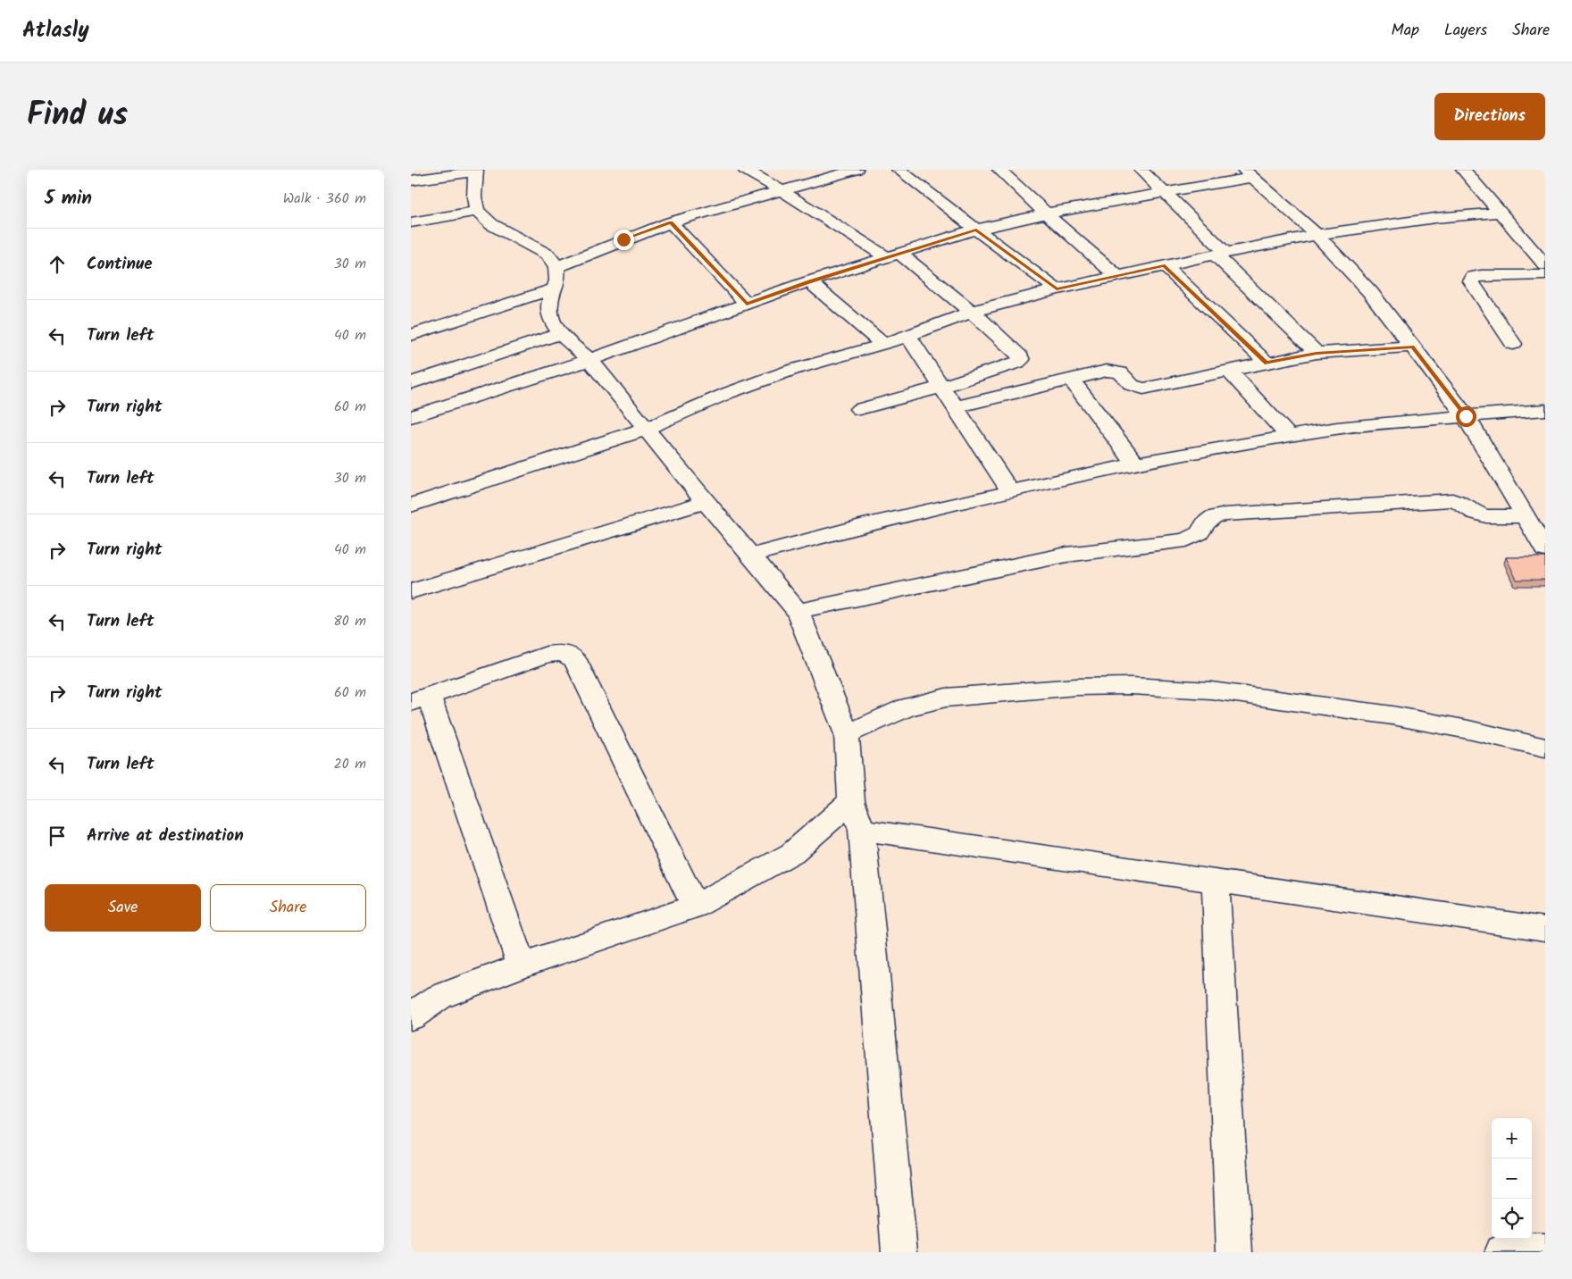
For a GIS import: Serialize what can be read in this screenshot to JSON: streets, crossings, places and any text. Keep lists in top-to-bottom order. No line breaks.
{"page":{"header":"Atlasly","nav":["Map","Layers","Share"],"title":"Find us","buttons":["Directions",["Save","Share"]],"heading":["5 min","Walk · 360 m"],"list":[["Continue","30 m"],["Turn left","40 m"],["Turn right","60 m"],["Turn left","30 m"],["Turn right","40 m"],["Turn left","80 m"],["Turn right","60 m"],["Turn left","20 m"],"Arrive at destination"],"map_buttons":["+","−"]}}
